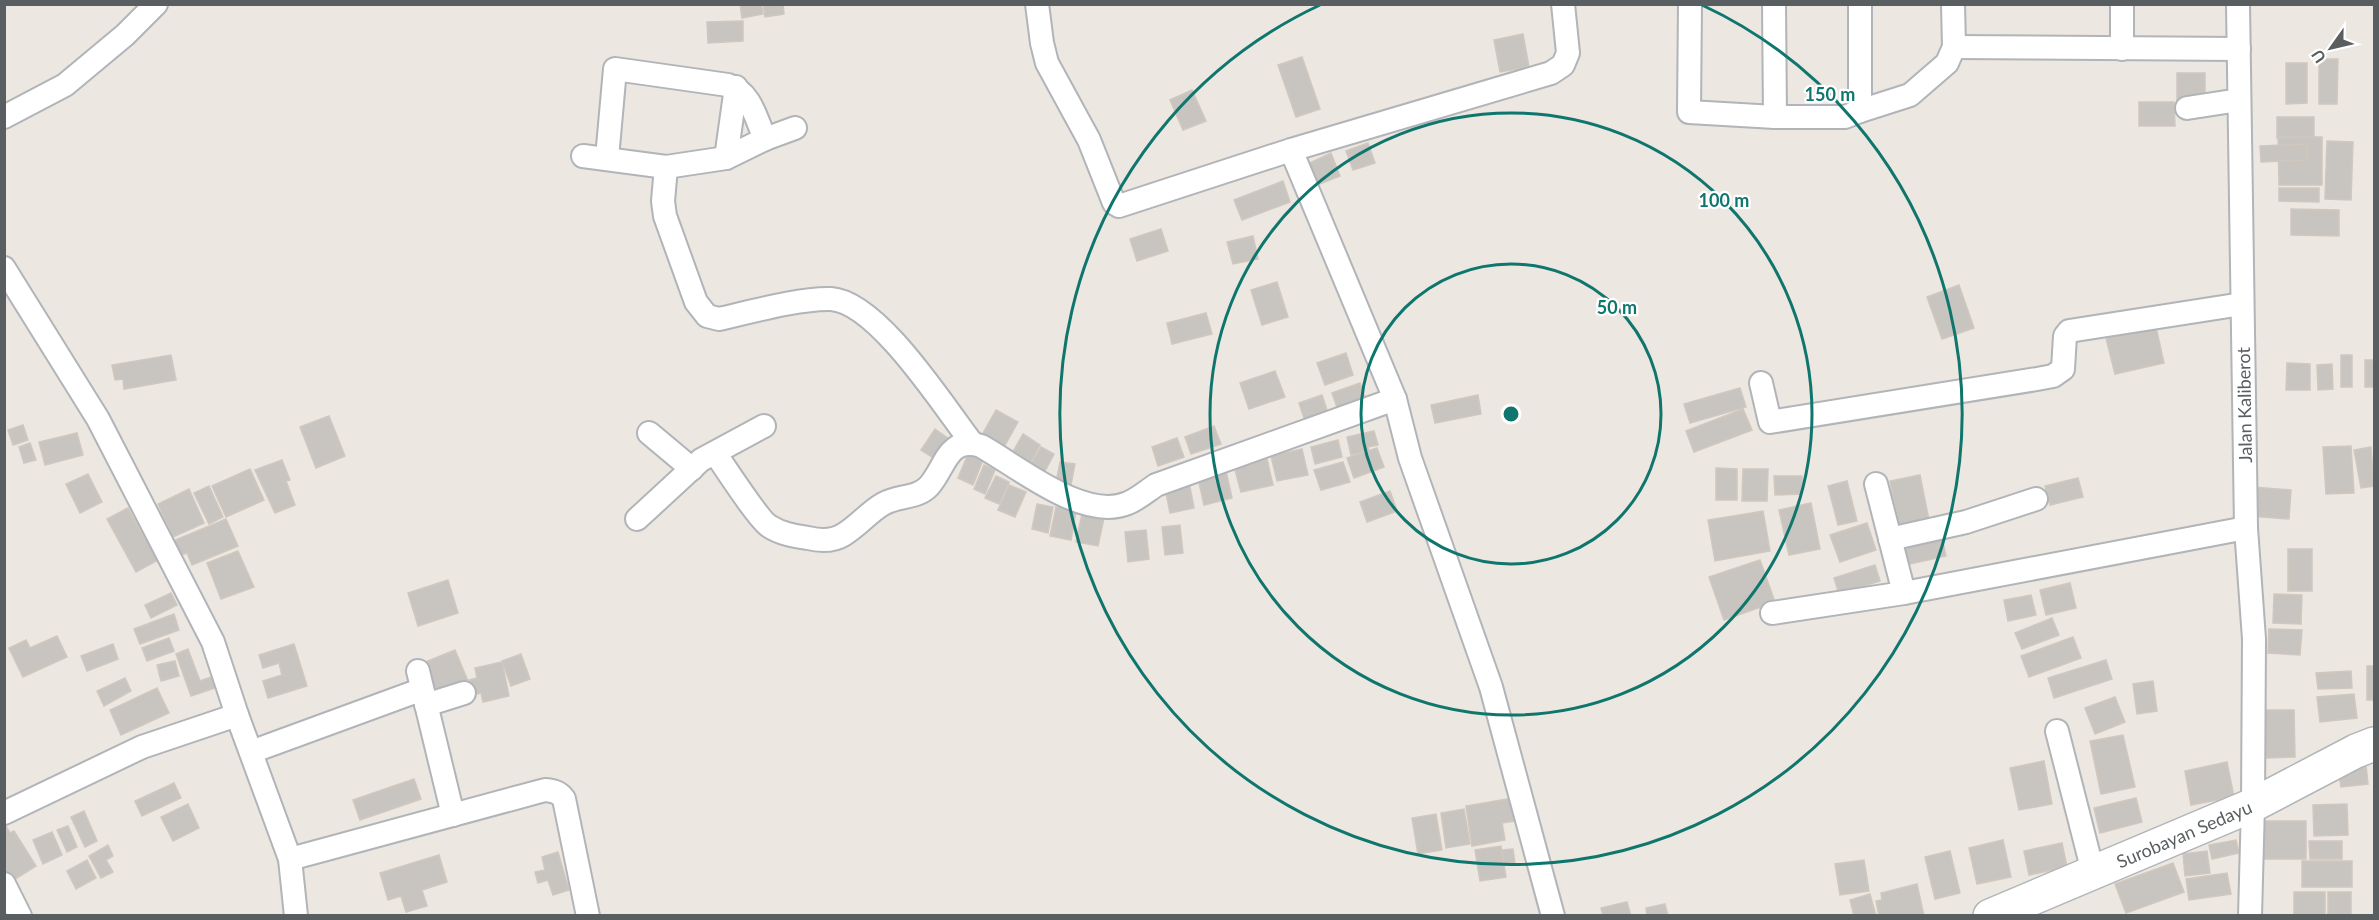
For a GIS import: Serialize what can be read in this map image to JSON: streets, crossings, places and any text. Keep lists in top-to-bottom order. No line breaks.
{"streets":{"main road":["Surobayan Sedayu"],"street":["Jalan Kaliberot"]},"crossings":[["Jalan Kaliberot","Surobayan Sedayu"]],"north":"bottom left","rings":["150 m","100 m","50 m"]}
